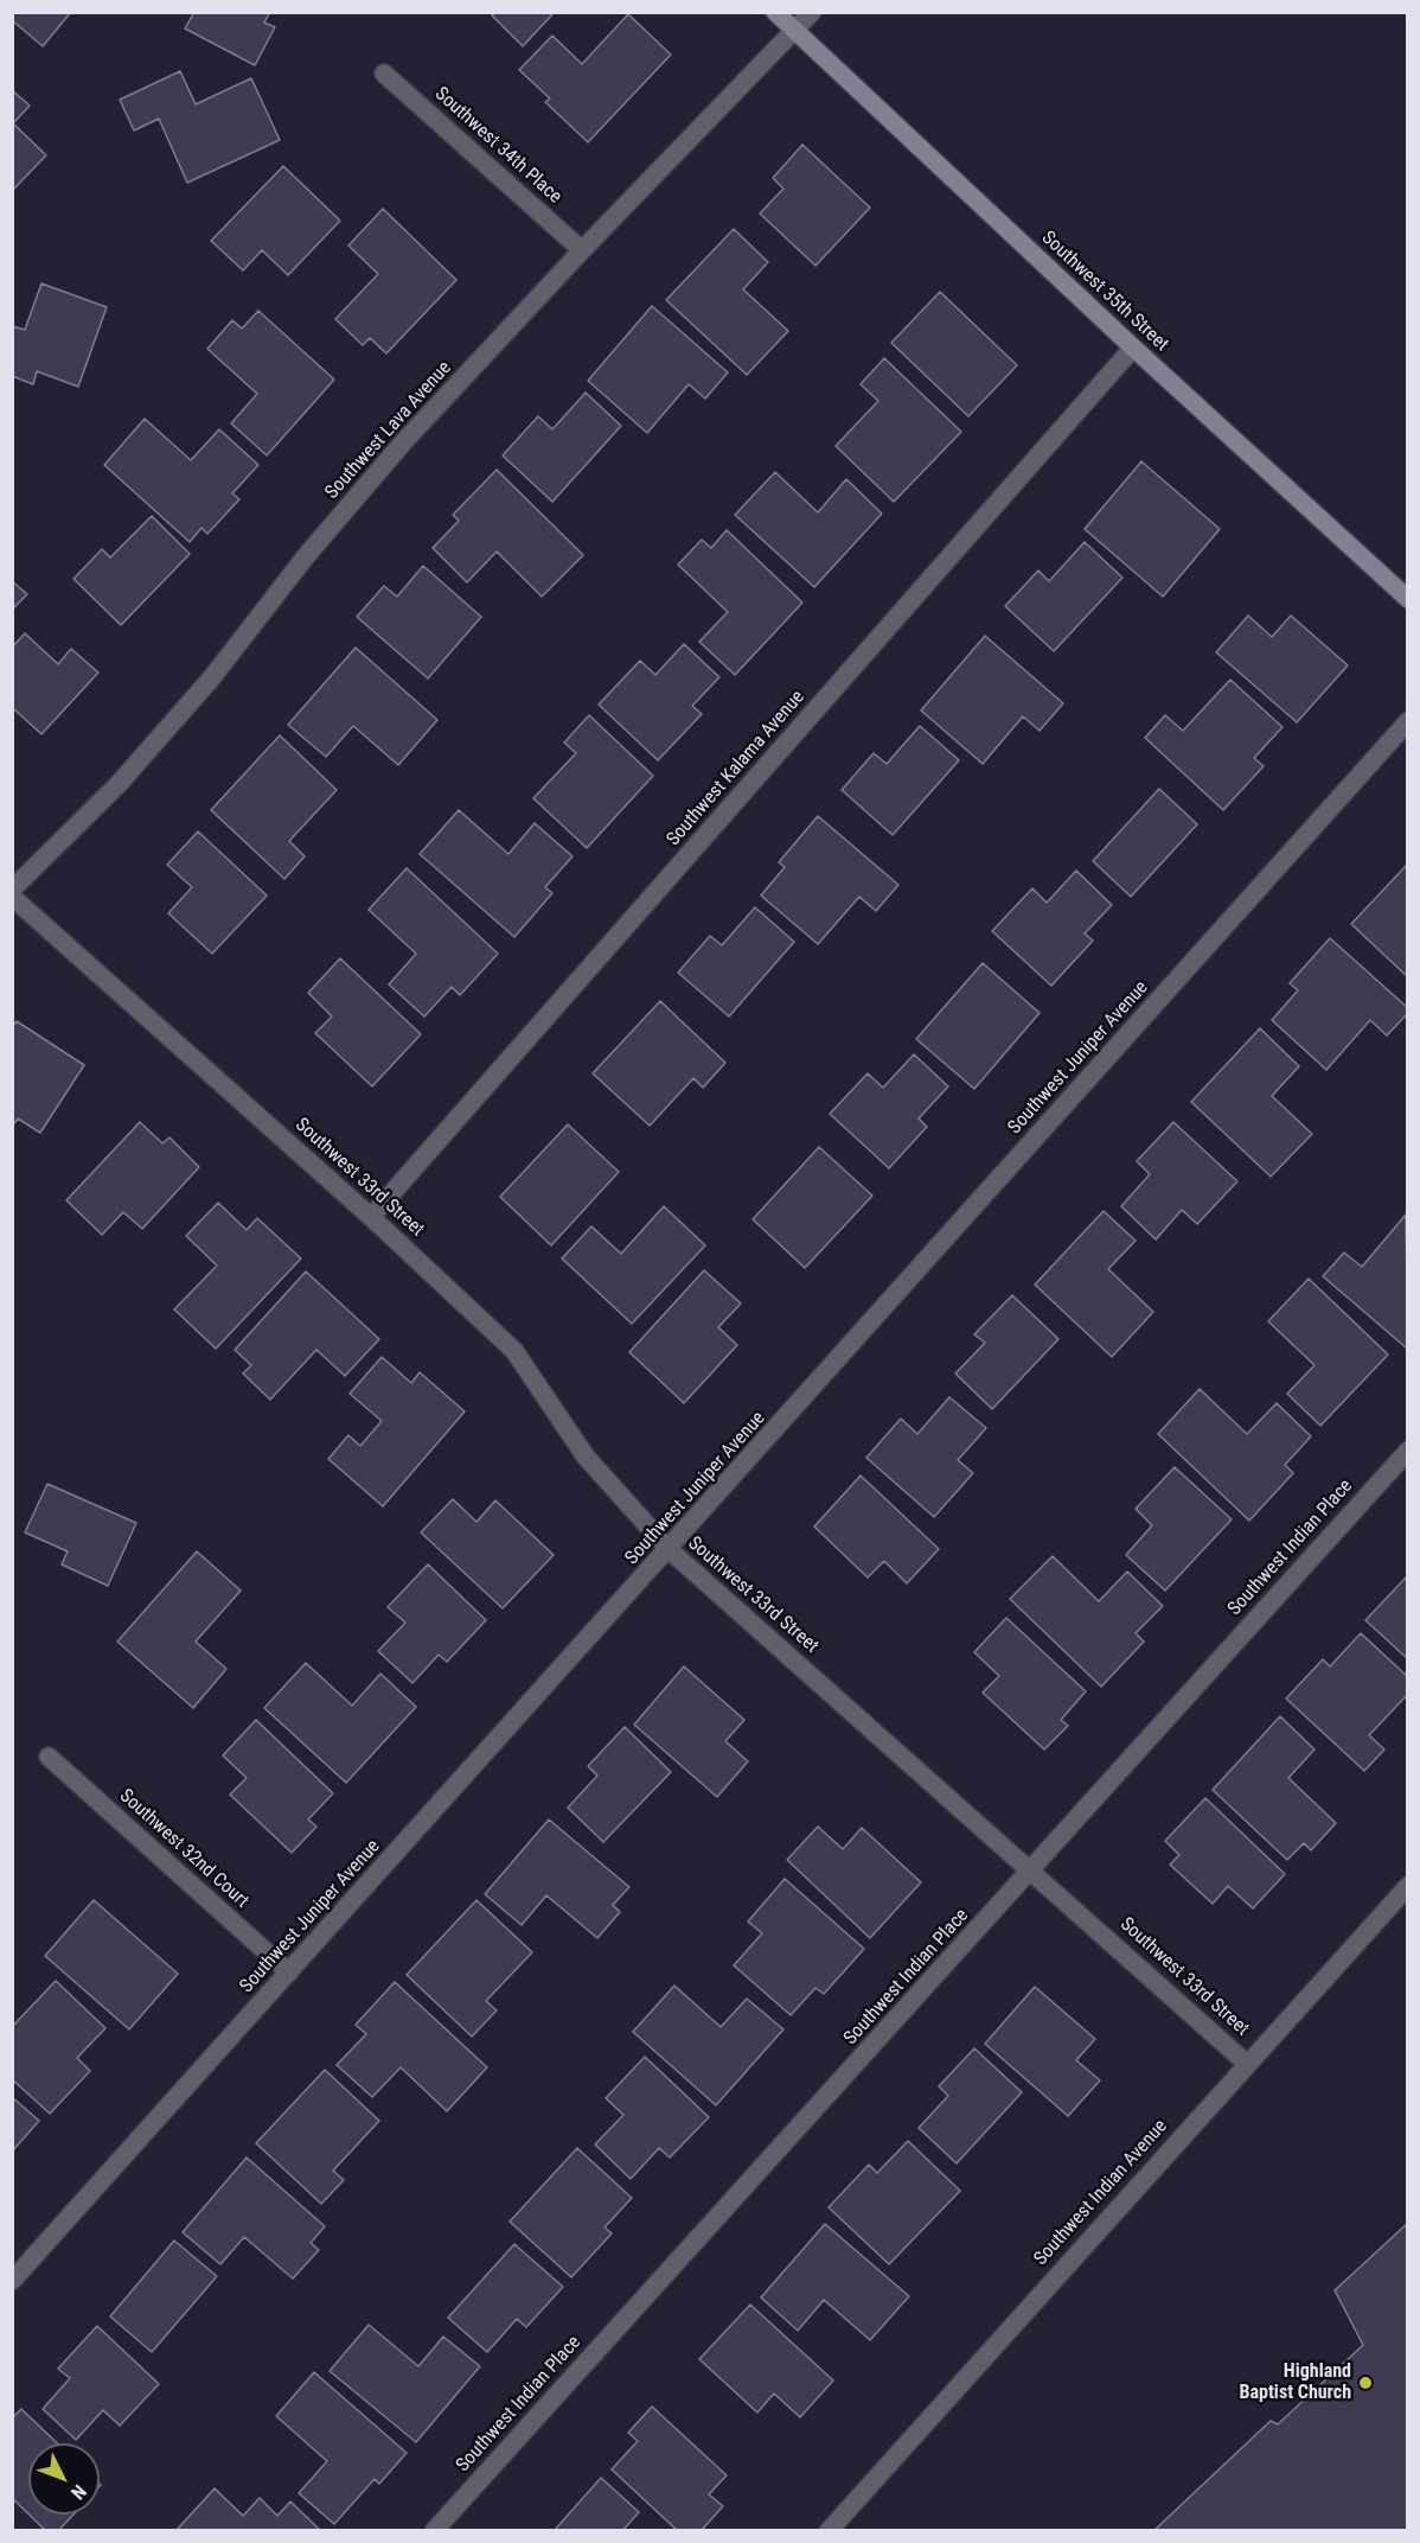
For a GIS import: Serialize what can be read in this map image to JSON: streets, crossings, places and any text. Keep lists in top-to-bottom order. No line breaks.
{"streets":{"street":["Southwest 34th Place","Southwest 35th Street","Southwest Lava Avenue","Southwest Kalama Avenue","Southwest Juniper Avenue","Southwest 33rd Street","Southwest Indian Place","Southwest 32nd Court","Southwest Indian Avenue"]},"crossings":[["Southwest 34th Place","Southwest Lava Avenue"],["Southwest 35th Street","Southwest Lava Avenue"],["Southwest 35th Street","Southwest Kalama Avenue"],["Southwest Kalama Avenue","Southwest 33rd Street"],["Southwest Juniper Avenue","Southwest 33rd Street"],["Southwest Juniper Avenue","Southwest 32nd Court"],["Southwest 33rd Street","Southwest Indian Place"],["Southwest 33rd Street","Southwest Indian Avenue"]],"places":["Highland Baptist Church"],"north":"bottom right"}
